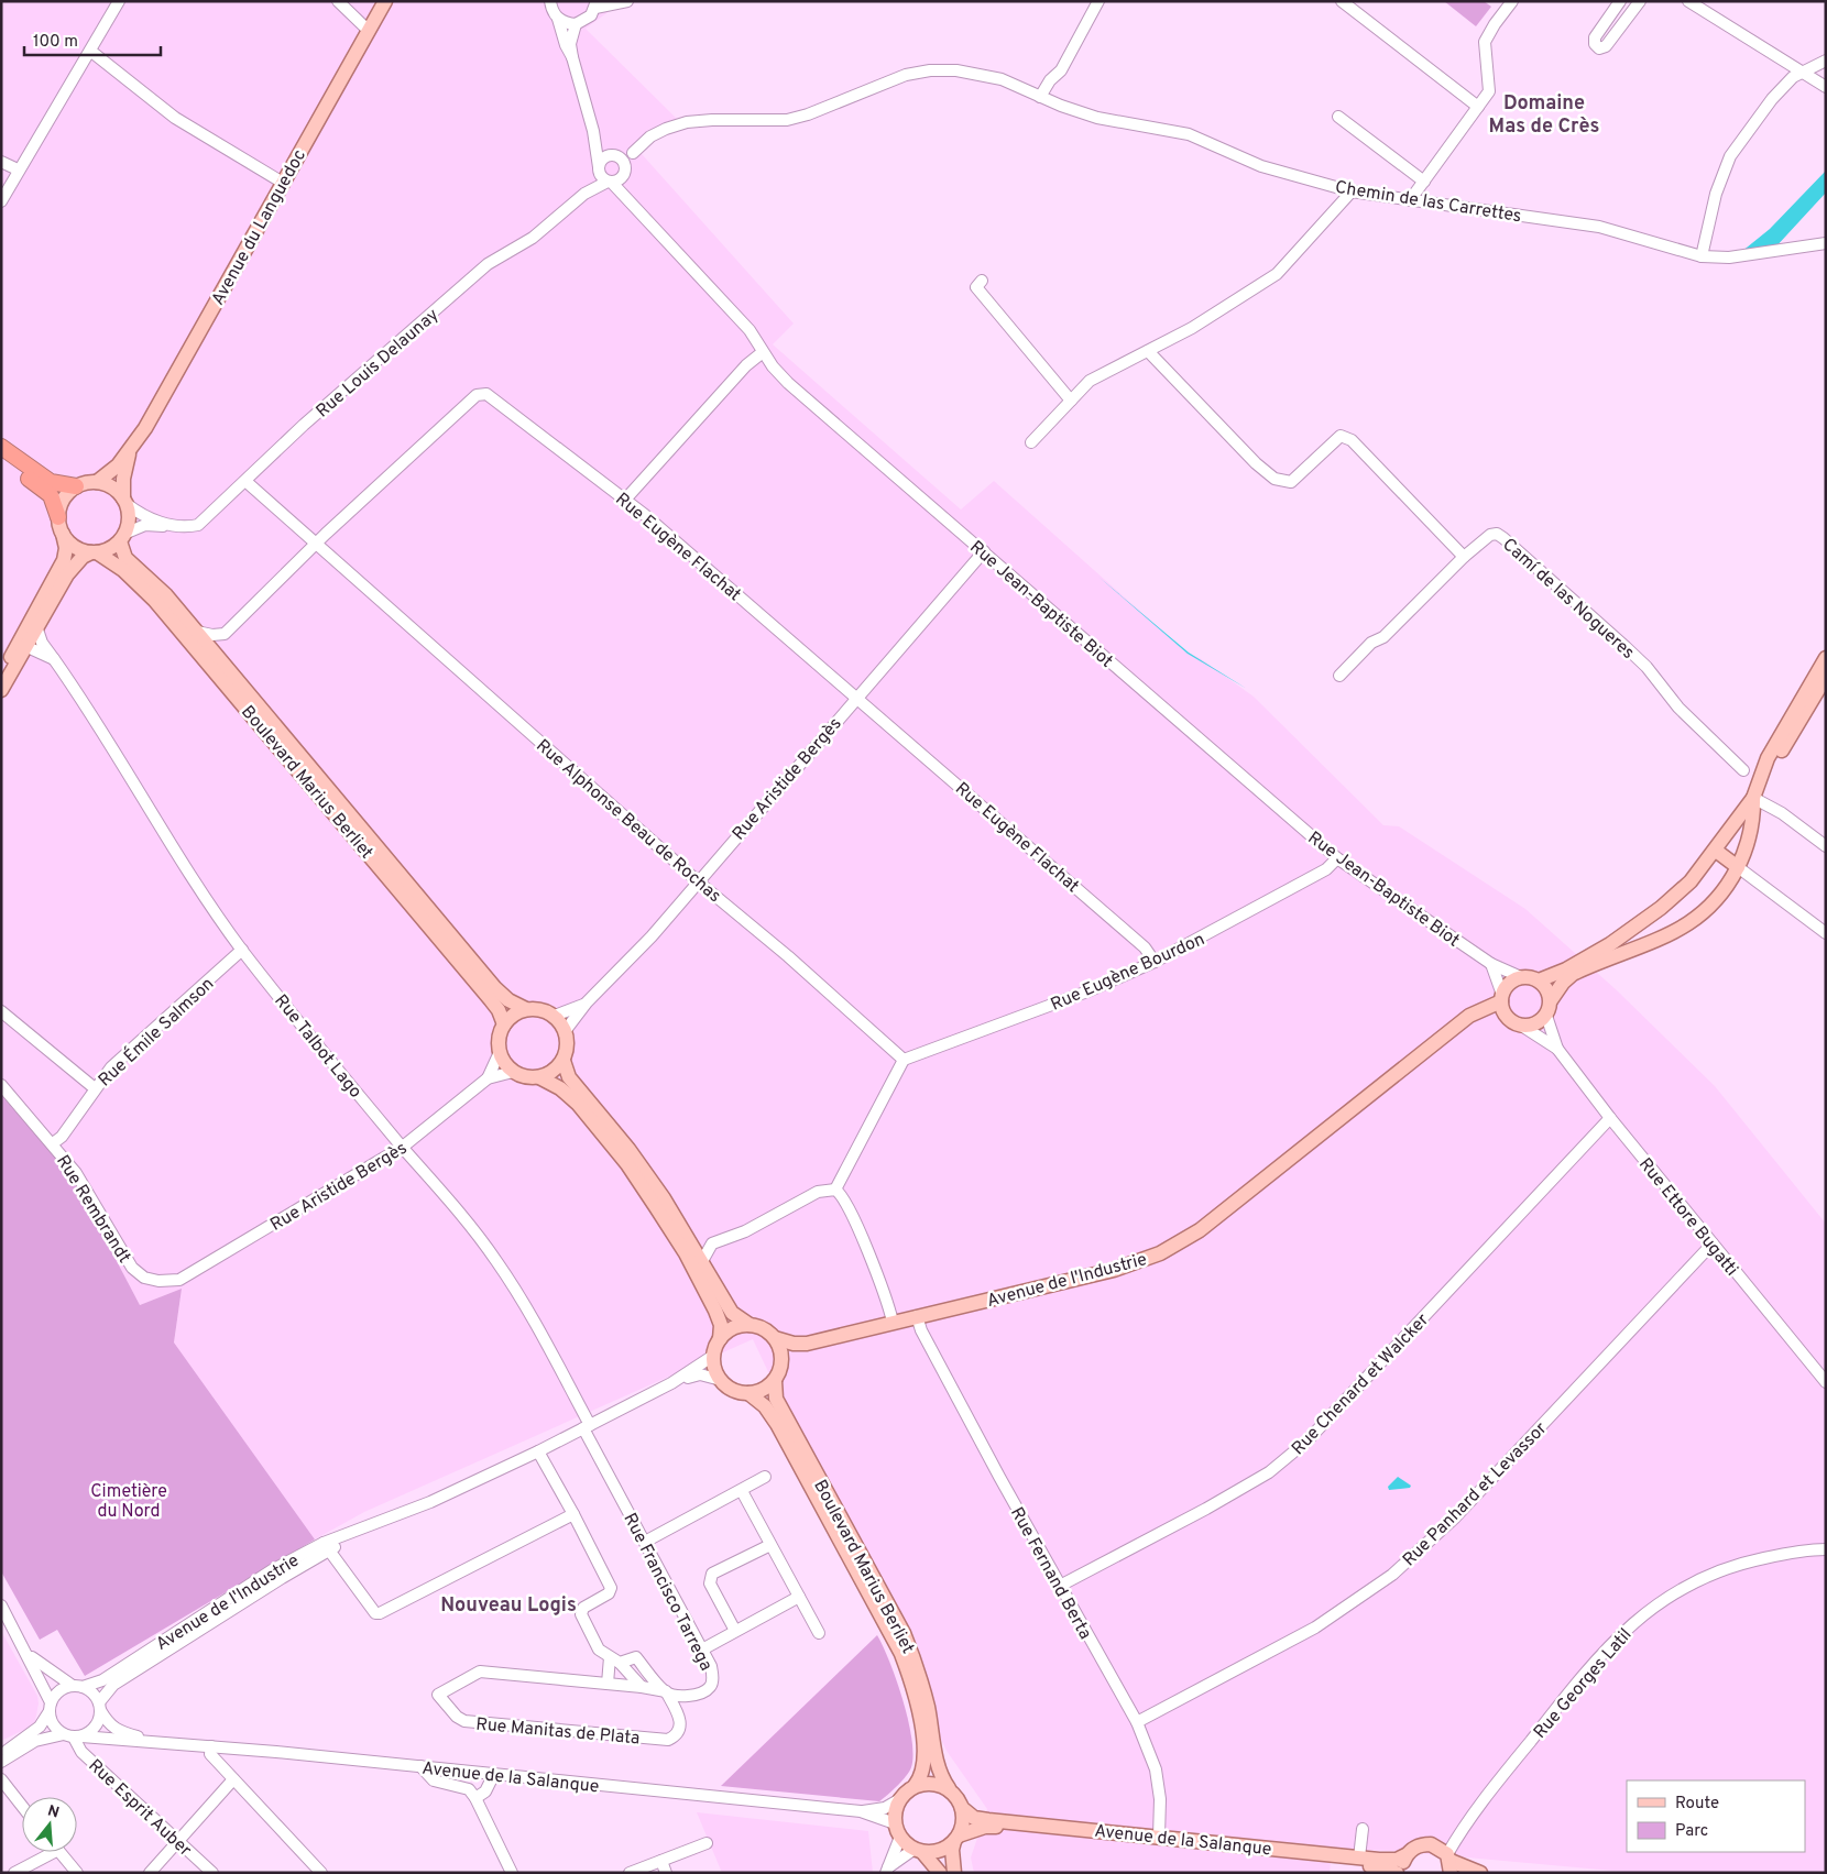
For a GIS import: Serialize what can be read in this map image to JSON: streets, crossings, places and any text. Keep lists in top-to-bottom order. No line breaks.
{"streets":{"main road":["Avenue du Languedoc","Boulevard Marius Berliet","Avenue de l'Industrie","Avenue de la Salanque"],"street":["Chemin de las Carrettes","Rue Louis Delaunay","Rue Eugène Flachat","Camí de las Nogueres","Rue Jean-Baptiste Biot","Rue Aristide Bergès","Rue Alphonse Beau de Rochas","Rue Eugène Bourdon","Rue Émile Salmson","Rue Talbot Lago","Rue Rembrandt","Rue Ettore Bugatti","Rue Chenard et Walcker","Rue Panhard et Levassor","Rue Fernand Berta","Rue Francisco Tarrega","Rue Georges Latil","Rue Manitas de Plata","Rue Esprit Auber"]},"crossings":[["Chemin de las Carrettes","Rue Louis Delaunay"],["Chemin de las Carrettes","Rue Jean-Baptiste Biot"],["Avenue du Languedoc","Rue Louis Delaunay"],["Avenue du Languedoc","Boulevard Marius Berliet"],["Rue Louis Delaunay","Rue Jean-Baptiste Biot"],["Rue Louis Delaunay","Boulevard Marius Berliet"],["Rue Louis Delaunay","Rue Alphonse Beau de Rochas"],["Rue Eugène Flachat","Rue Aristide Bergès"],["Rue Eugène Flachat","Boulevard Marius Berliet"],["Rue Eugène Flachat","Rue Alphonse Beau de Rochas"],["Rue Eugène Flachat","Rue Eugène Bourdon"],["Rue Jean-Baptiste Biot","Rue Aristide Bergès"],["Rue Jean-Baptiste Biot","Rue Eugène Bourdon"],["Rue Jean-Baptiste Biot","Rue Ettore Bugatti"],["Rue Jean-Baptiste Biot","Avenue de l'Industrie"],["Rue Aristide Bergès","Boulevard Marius Berliet"],["Rue Aristide Bergès","Rue Alphonse Beau de Rochas"],["Rue Aristide Bergès","Rue Talbot Lago"],["Rue Aristide Bergès","Rue Rembrandt"],["Boulevard Marius Berliet","Avenue de l'Industrie"],["Boulevard Marius Berliet","Avenue de la Salanque"],["Rue Alphonse Beau de Rochas","Rue Eugène Bourdon"],["Rue Émile Salmson","Rue Talbot Lago"],["Rue Émile Salmson","Rue Rembrandt"],["Rue Talbot Lago","Avenue de l'Industrie"],["Rue Talbot Lago","Rue Francisco Tarrega"],["Rue Ettore Bugatti","Avenue de l'Industrie"],["Rue Ettore Bugatti","Rue Chenard et Walcker"],["Rue Ettore Bugatti","Rue Panhard et Levassor"],["Avenue de l'Industrie","Rue Fernand Berta"],["Avenue de l'Industrie","Rue Francisco Tarrega"],["Avenue de l'Industrie","Avenue de la Salanque"],["Avenue de l'Industrie","Rue Esprit Auber"],["Rue Chenard et Walcker","Rue Fernand Berta"],["Rue Panhard et Levassor","Rue Fernand Berta"],["Rue Fernand Berta","Avenue de la Salanque"],["Rue Francisco Tarrega","Rue Manitas de Plata"],["Rue Georges Latil","Avenue de la Salanque"],["Avenue de la Salanque","Rue Esprit Auber"]],"districts":["Domaine Mas de Crès","Nouveau Logis"],"parks":["Cimetière du Nord"],"legend":["Route","Parc"],"scale_bar":"100 m","north":"top"}
